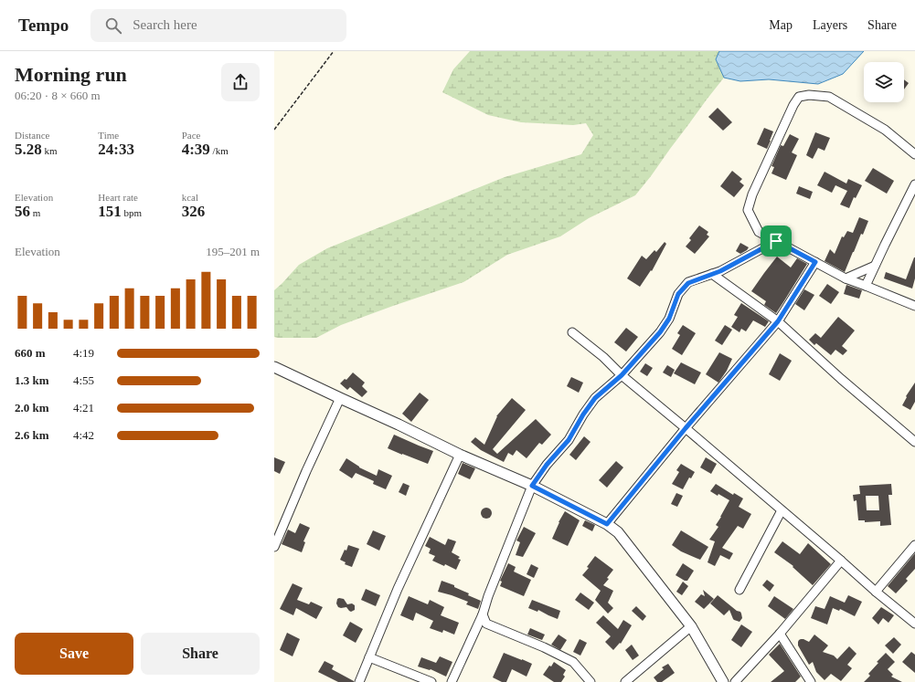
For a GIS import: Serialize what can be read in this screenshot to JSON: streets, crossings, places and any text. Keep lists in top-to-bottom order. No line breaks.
{"page":{"header":"Tempo","search":"Search here","nav":["Map","Layers","Share"],"heading":["Morning run","06:20 · 8 × 660 m"],"stats":[["Distance","5.28 km"],["Time","24:33"],["Pace","4:39 /km"],["Elevation","56 m"],["Heart rate","151 bpm"],["kcal","326"]],"chart":["Elevation","195–201 m"],"list":[{"name":"660 m","note":"4:19"},{"name":"1.3 km","note":"4:55"},{"name":"2.0 km","note":"4:21"},{"name":"2.6 km","note":"4:42"}],"buttons":["Save","Share"]}}
